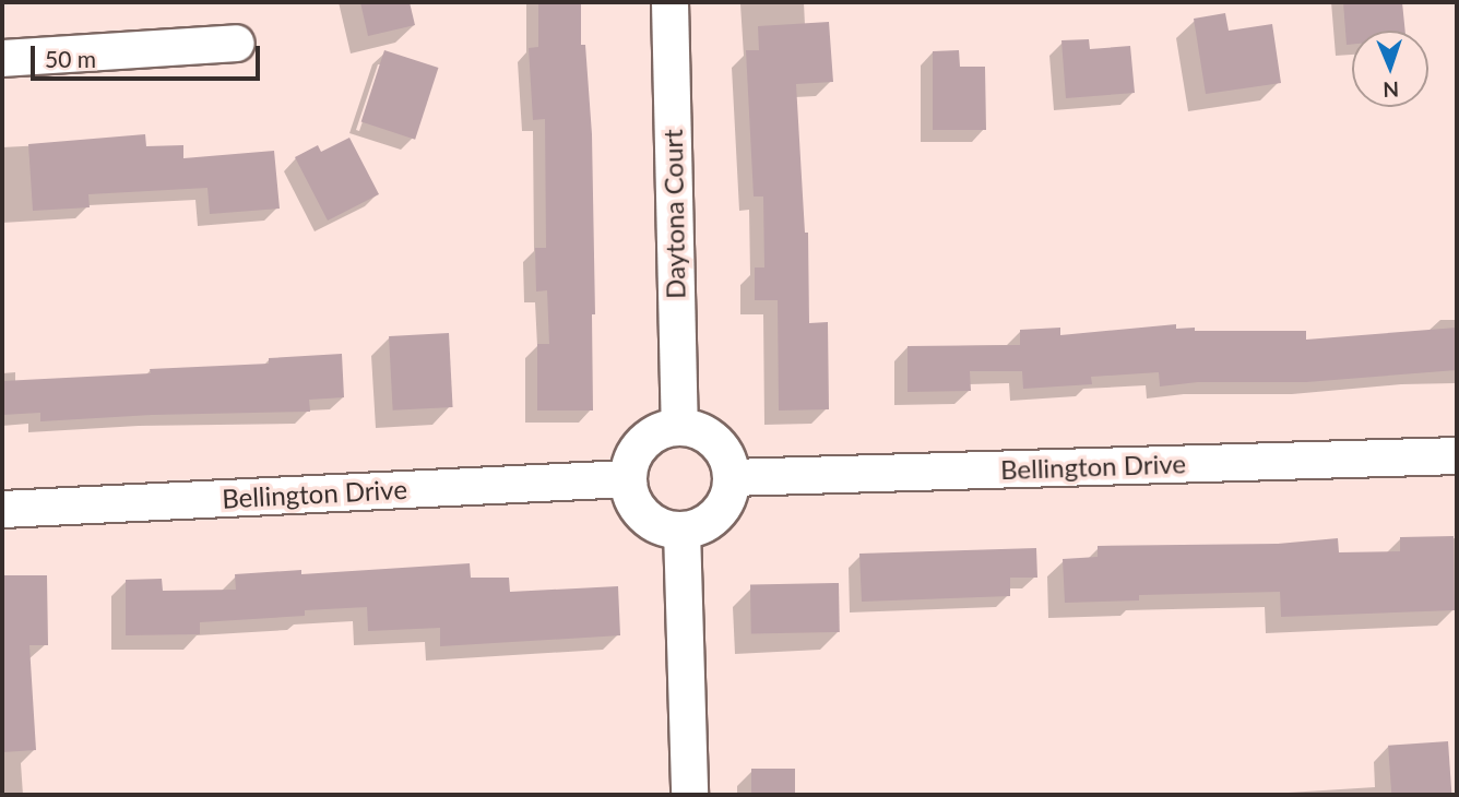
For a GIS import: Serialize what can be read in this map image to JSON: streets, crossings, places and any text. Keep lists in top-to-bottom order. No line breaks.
{"streets":{"street":["Daytona Court","Bellington Drive"]},"crossings":[["Daytona Court","Bellington Drive"]],"scale_bar":"50 m","north":"bottom"}
